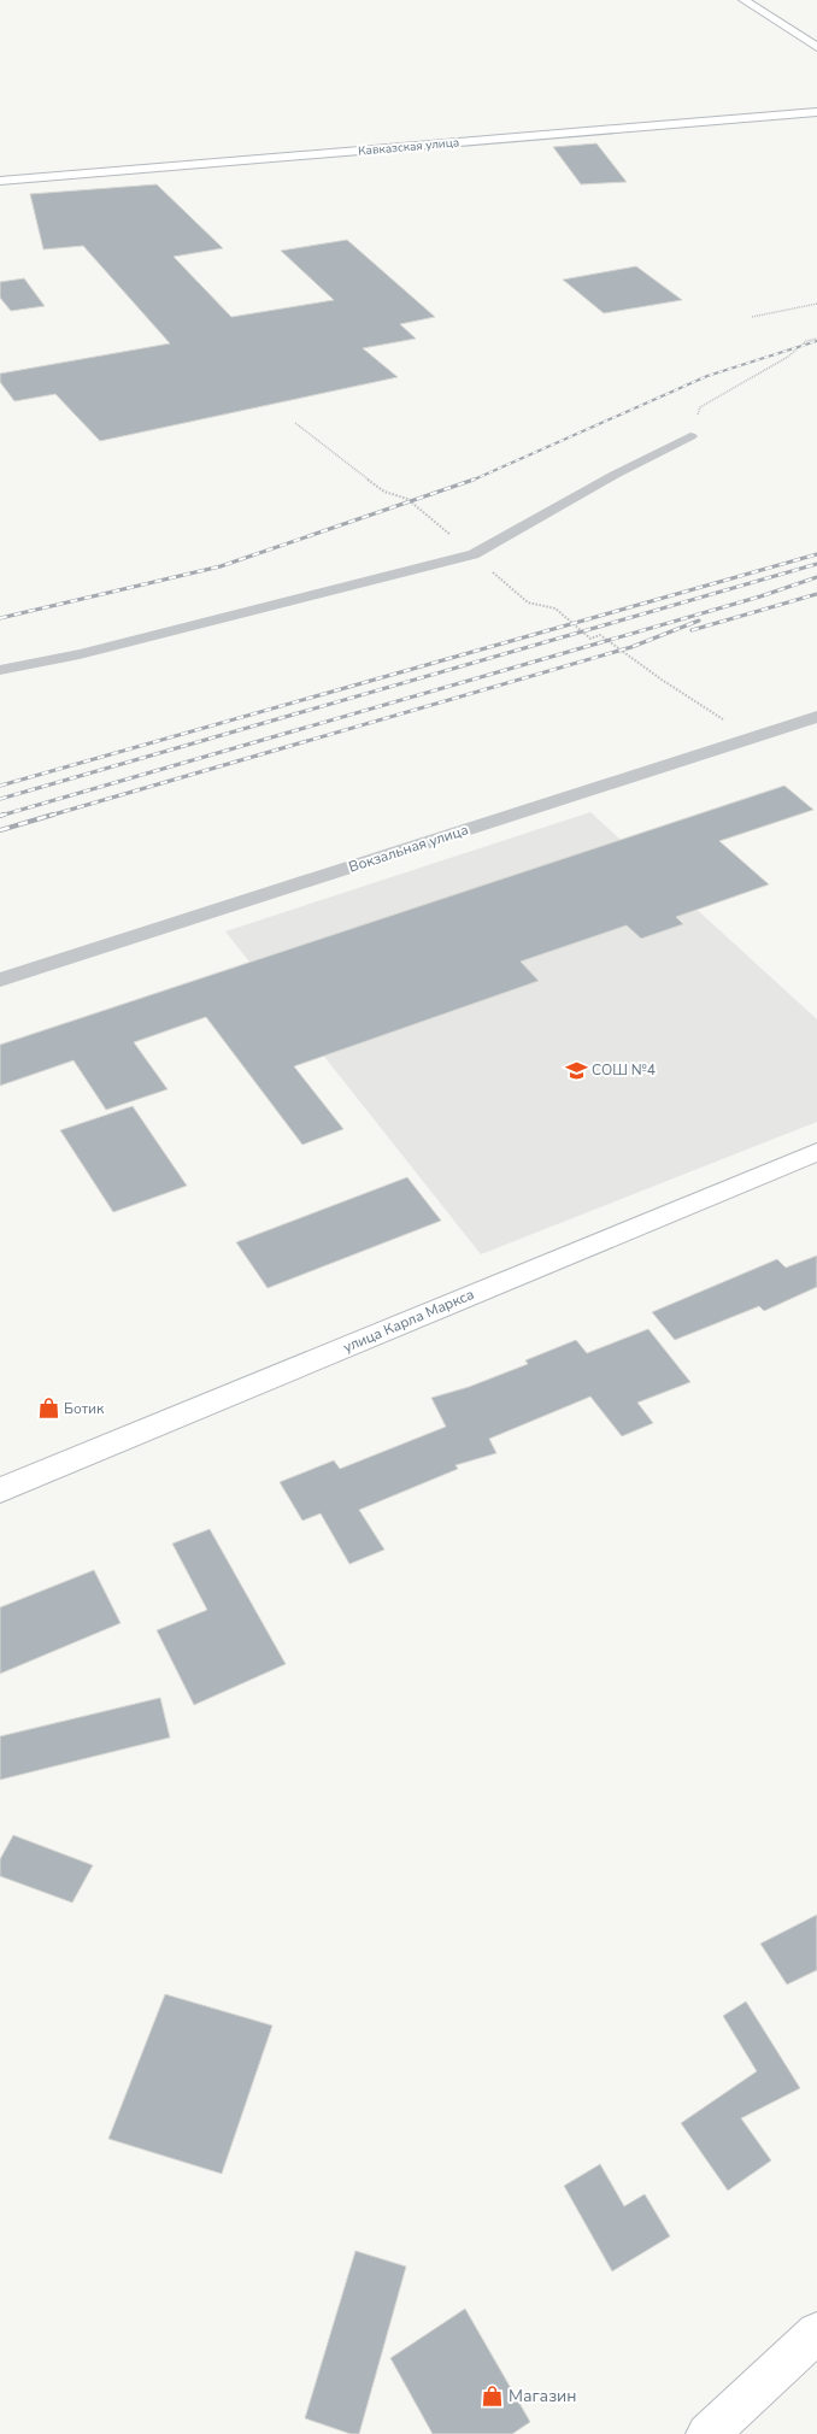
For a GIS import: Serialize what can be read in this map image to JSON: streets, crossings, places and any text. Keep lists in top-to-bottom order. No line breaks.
{"streets":{"main road":["Кавказская улица","улица Карла Маркса"],"street":["Вокзальная улица"]},"places":{"school or university":["СОШ №4"],"shop":["Ботик","Магазин"]}}
